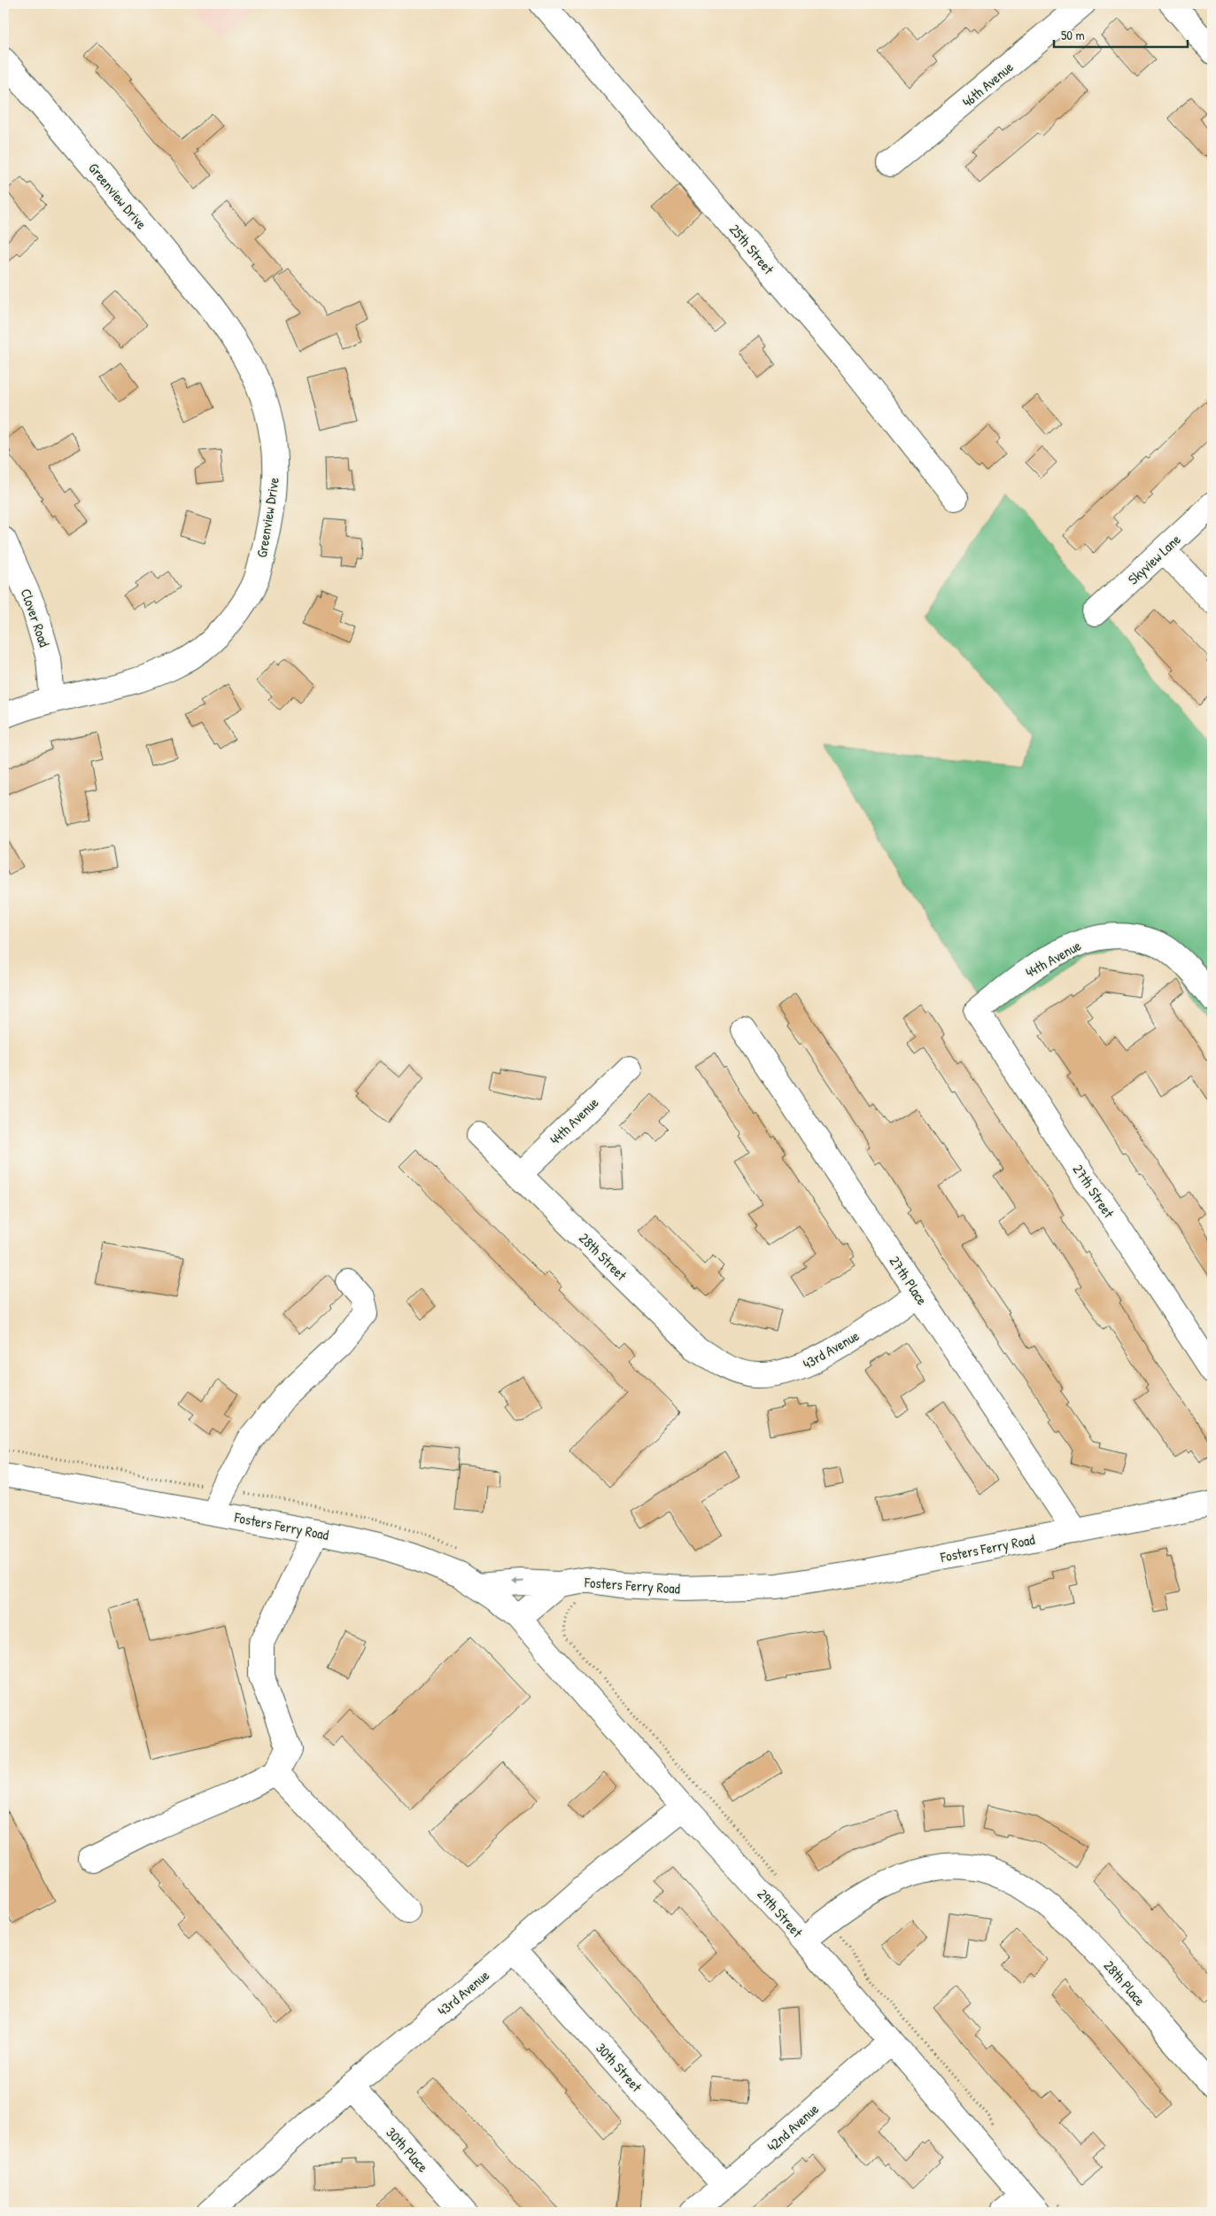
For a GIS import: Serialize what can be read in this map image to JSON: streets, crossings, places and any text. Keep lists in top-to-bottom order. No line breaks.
{"streets":{"street":["46th Avenue","Greenview Drive","25th Street","Skyview Lane","Clover Road","44th Avenue","27th Street","28th Street","27th Place","43rd Avenue","Fosters Ferry Road","29th Street","28th Place","30th Street","42nd Avenue","30th Place"]},"crossings":[["Greenview Drive","Clover Road"],["44th Avenue","27th Street"],["44th Avenue","28th Street"],["28th Street","43rd Avenue"],["27th Place","43rd Avenue"],["27th Place","Fosters Ferry Road"],["43rd Avenue","29th Street"],["43rd Avenue","30th Street"],["43rd Avenue","30th Place"],["Fosters Ferry Road","29th Street"],["29th Street","42nd Avenue"],["30th Street","42nd Avenue"]],"scale_bar":"50 m"}
